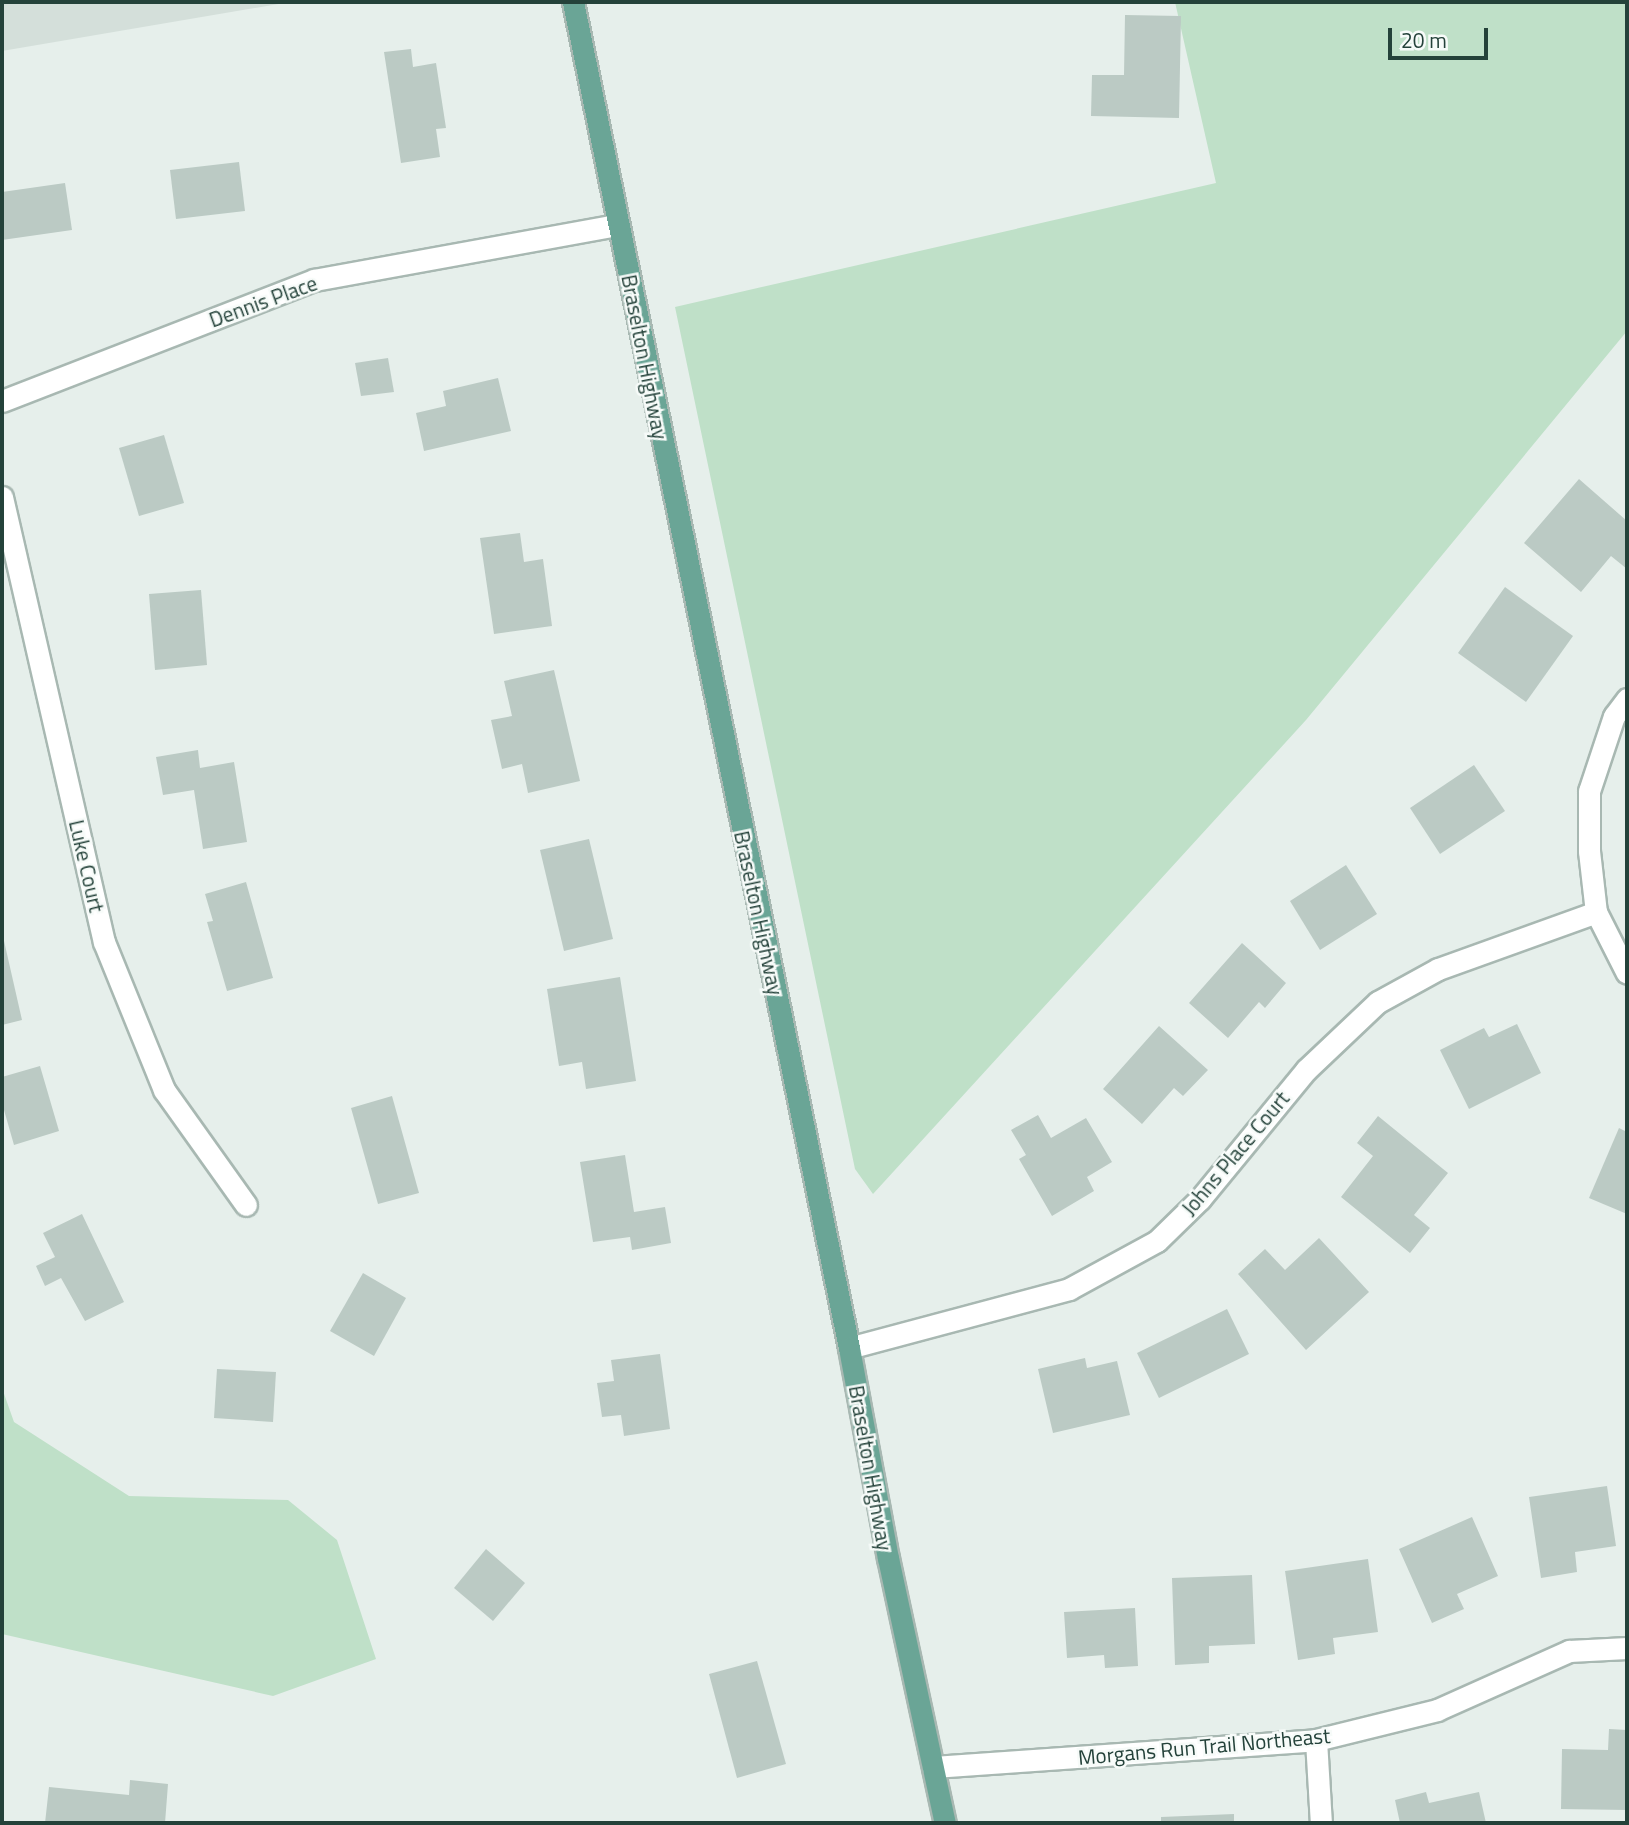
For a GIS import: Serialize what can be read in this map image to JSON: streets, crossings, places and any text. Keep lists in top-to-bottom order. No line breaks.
{"streets":{"main road":["Braselton Highway"],"street":["Dennis Place","Luke Court","Johns Place Court","Morgans Run Trail Northeast"]},"crossings":[["Dennis Place","Braselton Highway"],["Braselton Highway","Johns Place Court"],["Braselton Highway","Morgans Run Trail Northeast"]],"scale_bar":"20 m"}
